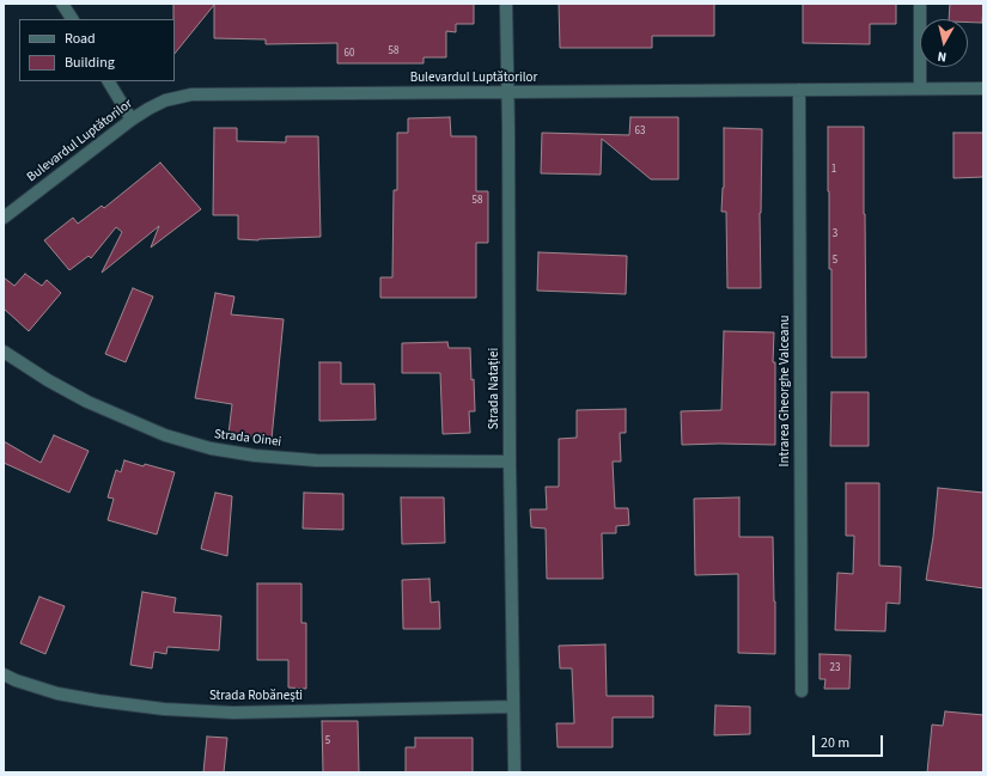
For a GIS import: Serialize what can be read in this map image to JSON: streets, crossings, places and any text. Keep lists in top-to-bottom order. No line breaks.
{"streets":{"street":["Bulevardul Luptătorilor","Strada Natației","Intrarea Gheorghe Valceanu","Strada Oinei","Strada Robănești"]},"crossings":[["Bulevardul Luptătorilor","Strada Natației"],["Bulevardul Luptătorilor","Intrarea Gheorghe Valceanu"],["Strada Natației","Strada Oinei"],["Strada Natației","Strada Robănești"]],"house_numbers":["58","60","63","1","58","3","5","23","5"],"legend":["Road","Building"],"scale_bar":"20 m","north":"bottom"}
